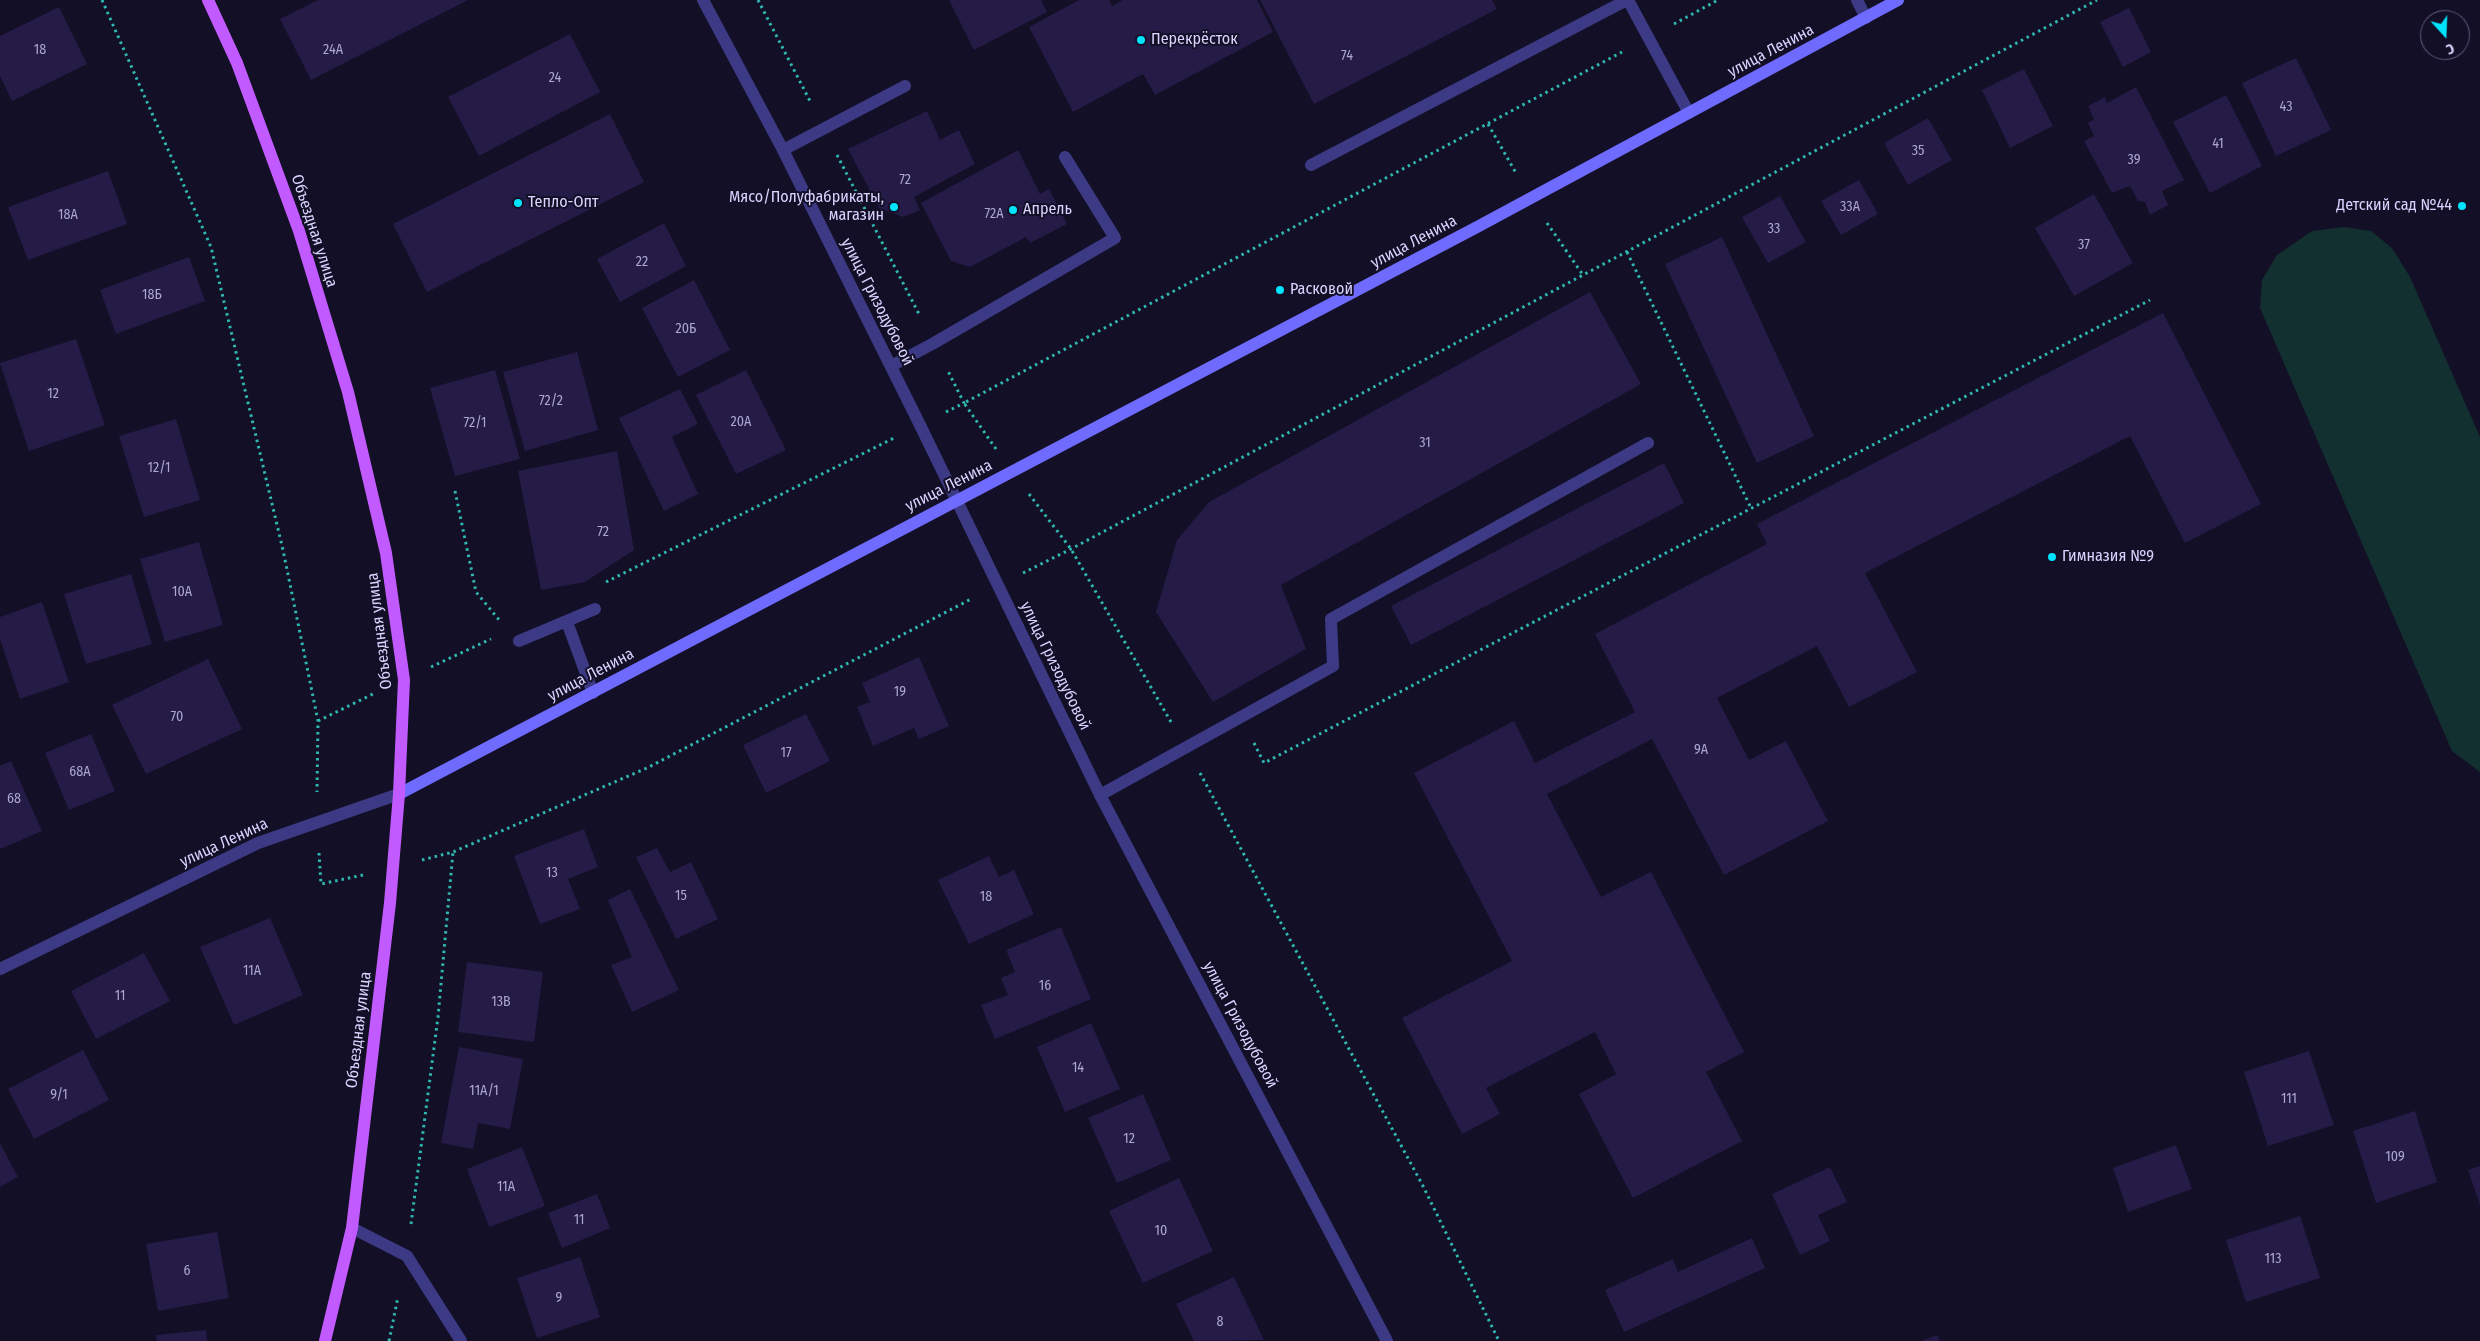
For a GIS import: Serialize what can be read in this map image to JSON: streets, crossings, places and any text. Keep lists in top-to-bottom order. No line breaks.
{"streets":{"main road":["улица Ленина","Объездная улица"],"street":["улица Гризодубовой"]},"crossings":[["улица Ленина","Объездная улица"],["улица Ленина","улица Гризодубовой"]],"places":["Перекрёсток","Тепло-Опт","Детский сад №44","Мясо/Полуфабрикаты, магазин","Апрель","Расковой","Гимназия №9"],"house_numbers":["18","24А","74","24","43","41","35","39","72","33А","72А","18А","33","37","22","18Б","20Б","12","72/2","20А","72/1","31","12/1","72","10А","19","70","9А","17","68А","68","13","15","18","11А","16","11","13В","14","11А/1","9/1","111","12","109","11А","11","10","113","6","9","8"],"north":"bottom"}
